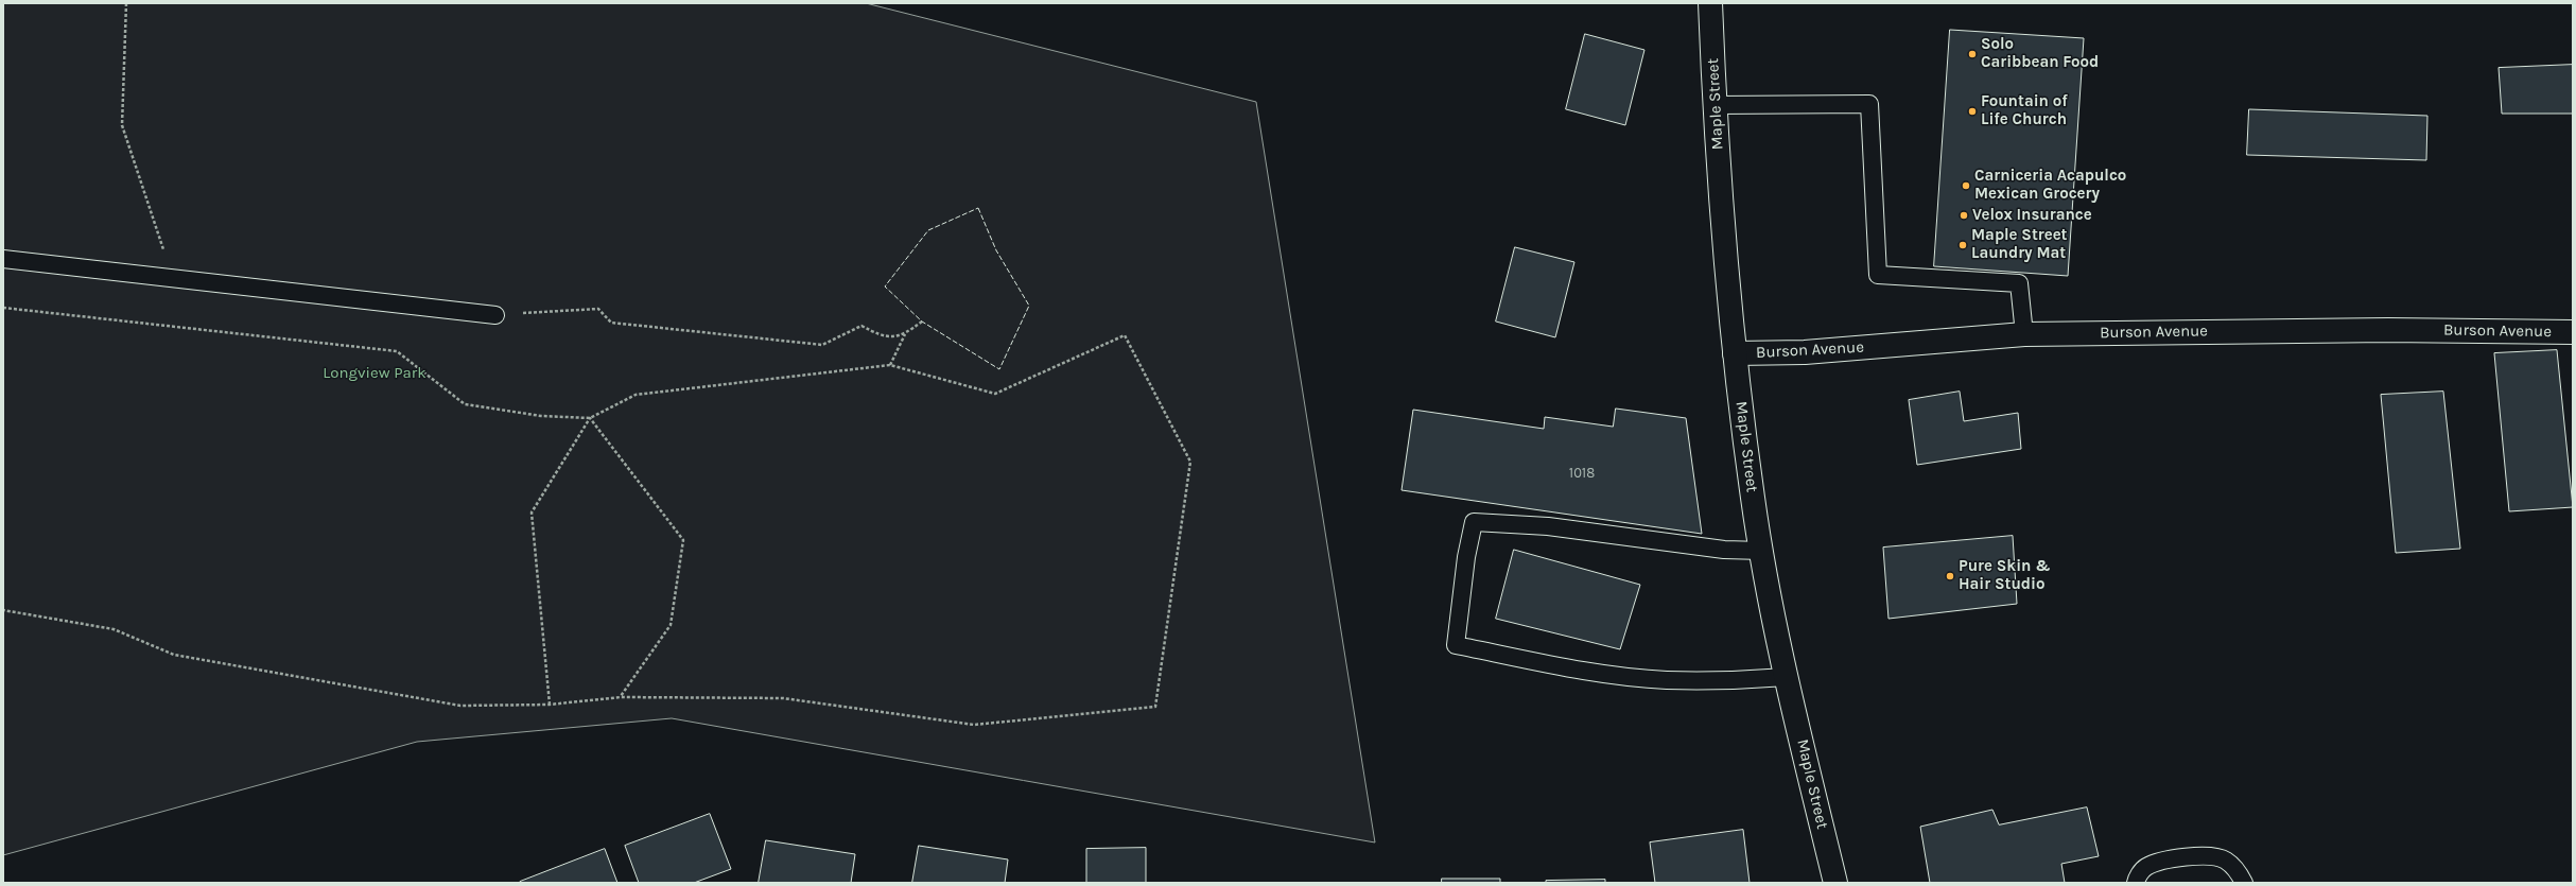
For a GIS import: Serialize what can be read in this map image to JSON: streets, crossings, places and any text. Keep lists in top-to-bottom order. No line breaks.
{"streets":{"main road":["Maple Street","Burson Avenue"]},"crossings":[["Maple Street","Burson Avenue"]],"parks":["Longview Park"],"places":["Solo Caribbean Food","Fountain of Life Church","Carniceria Acapulco Mexican Grocery","Velox Insurance","Maple Street Laundry Mat","Pure Skin & Hair Studio"],"house_numbers":["1018"]}
